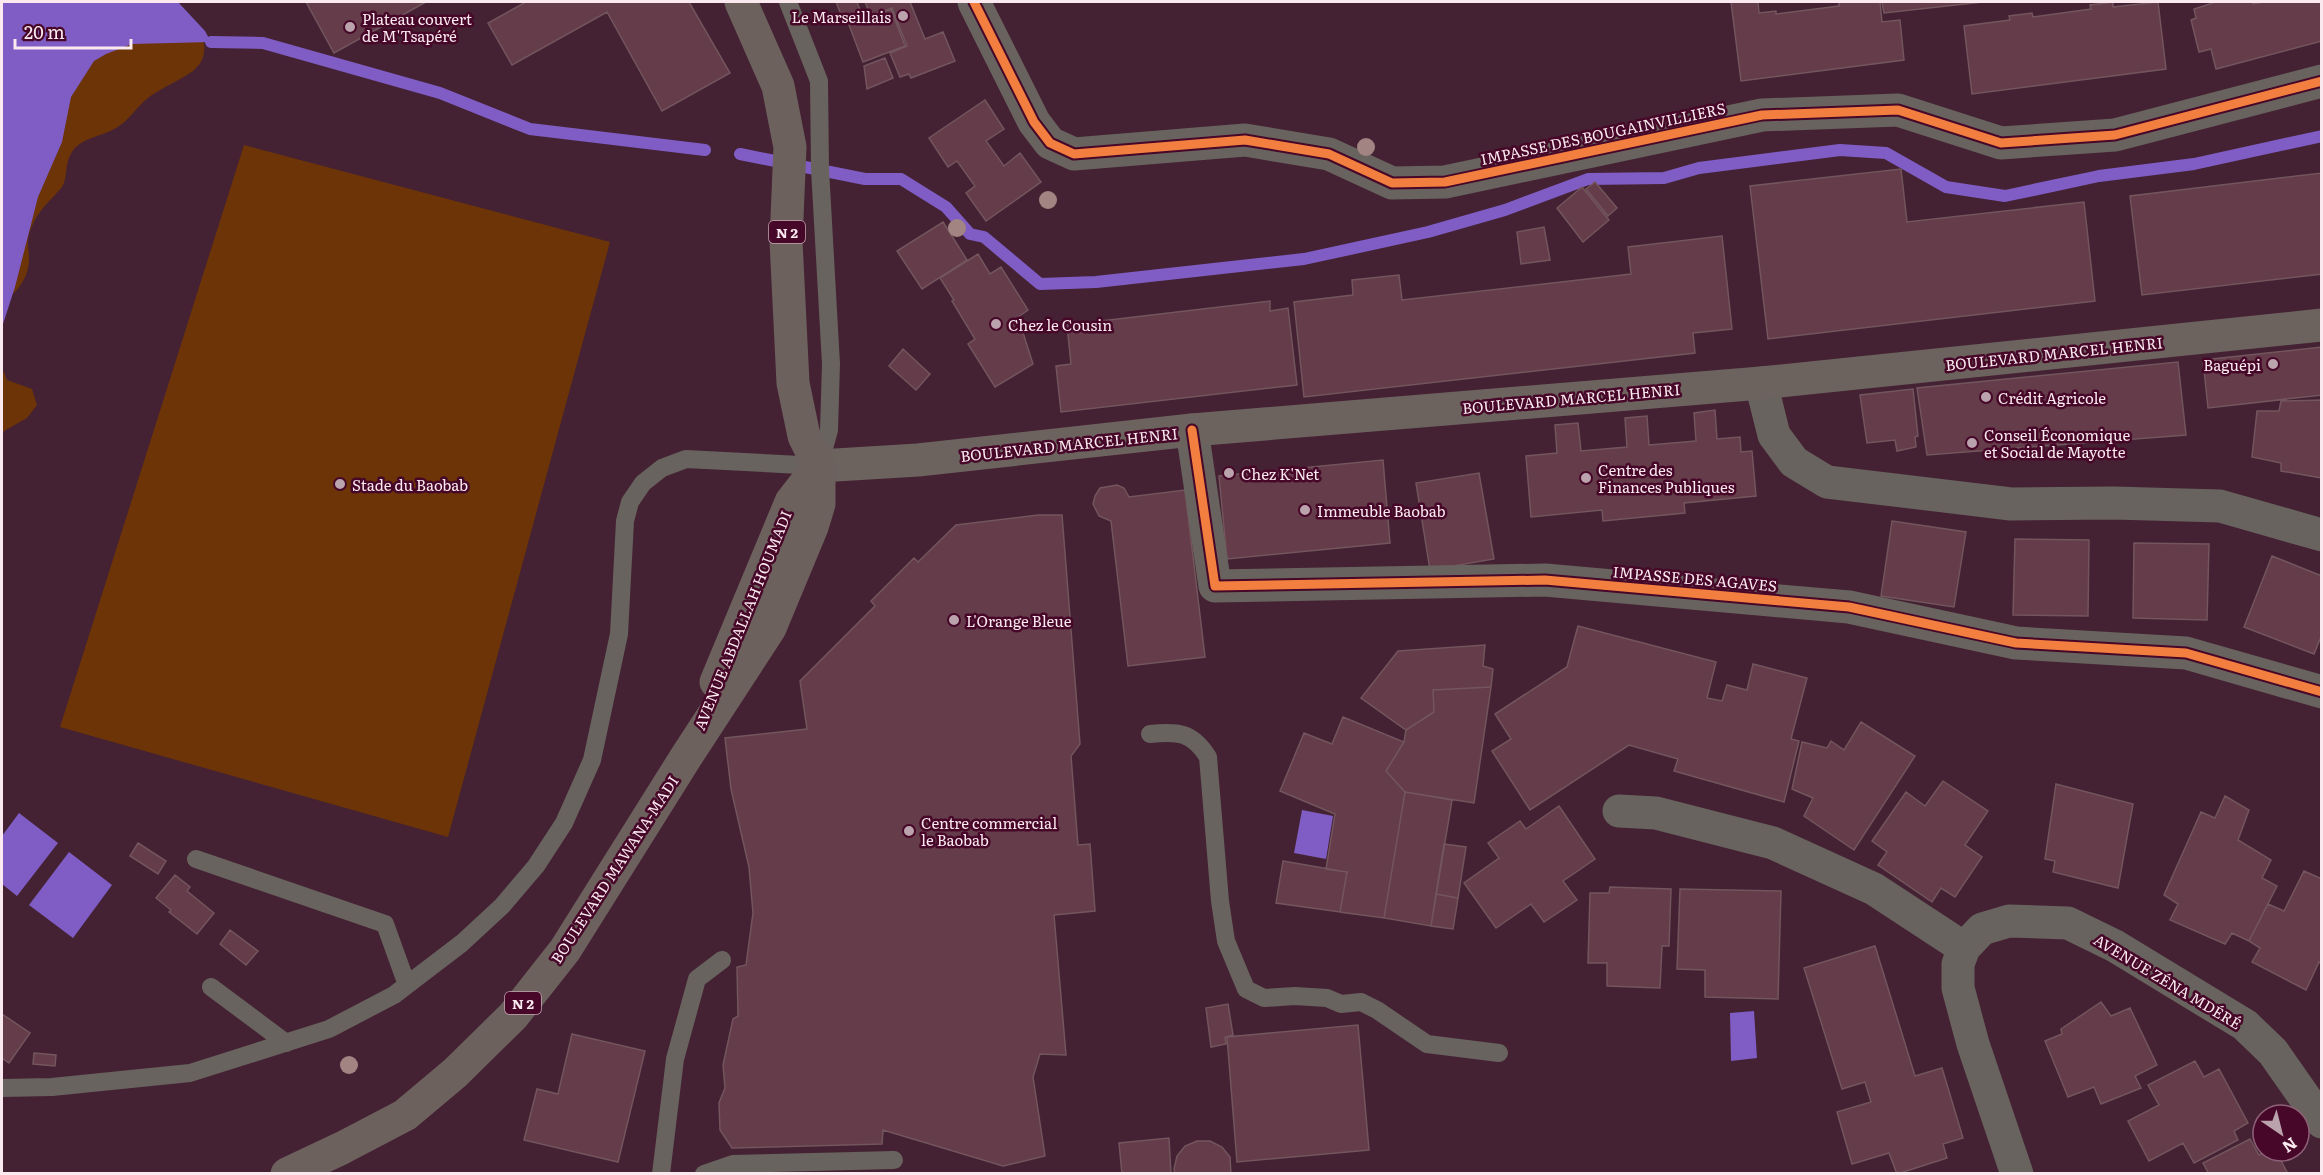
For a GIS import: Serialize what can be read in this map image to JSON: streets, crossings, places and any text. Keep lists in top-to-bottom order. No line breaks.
{"streets":{"main road":["N 2","BOULEVARD MARCEL HENRI","BOULEVARD MAWANA-MADI"],"street":["IMPASSE DES BOUGAINVILLIERS","IMPASSE DES AGAVES","AVENUE ZÉNA MDÉRÉ"]},"crossings":[["N 2","BOULEVARD MARCEL HENRI"],["N 2","BOULEVARD MAWANA-MADI"],["BOULEVARD MARCEL HENRI","IMPASSE DES AGAVES"],["BOULEVARD MARCEL HENRI","BOULEVARD MAWANA-MADI"]],"places":["Le Marseillais","Plateau couvert de M'Tsapéré","Chez le Cousin","Baguépi","Crédit Agricole","Conseil Économique et Social de Mayotte","Chez K'Net","Centre des Finances Publiques","Stade du Baobab","Immeuble Baobab","L'Orange Bleue","Centre commercial le Baobab"],"scale_bar":"20 m","north":"bottom right"}
